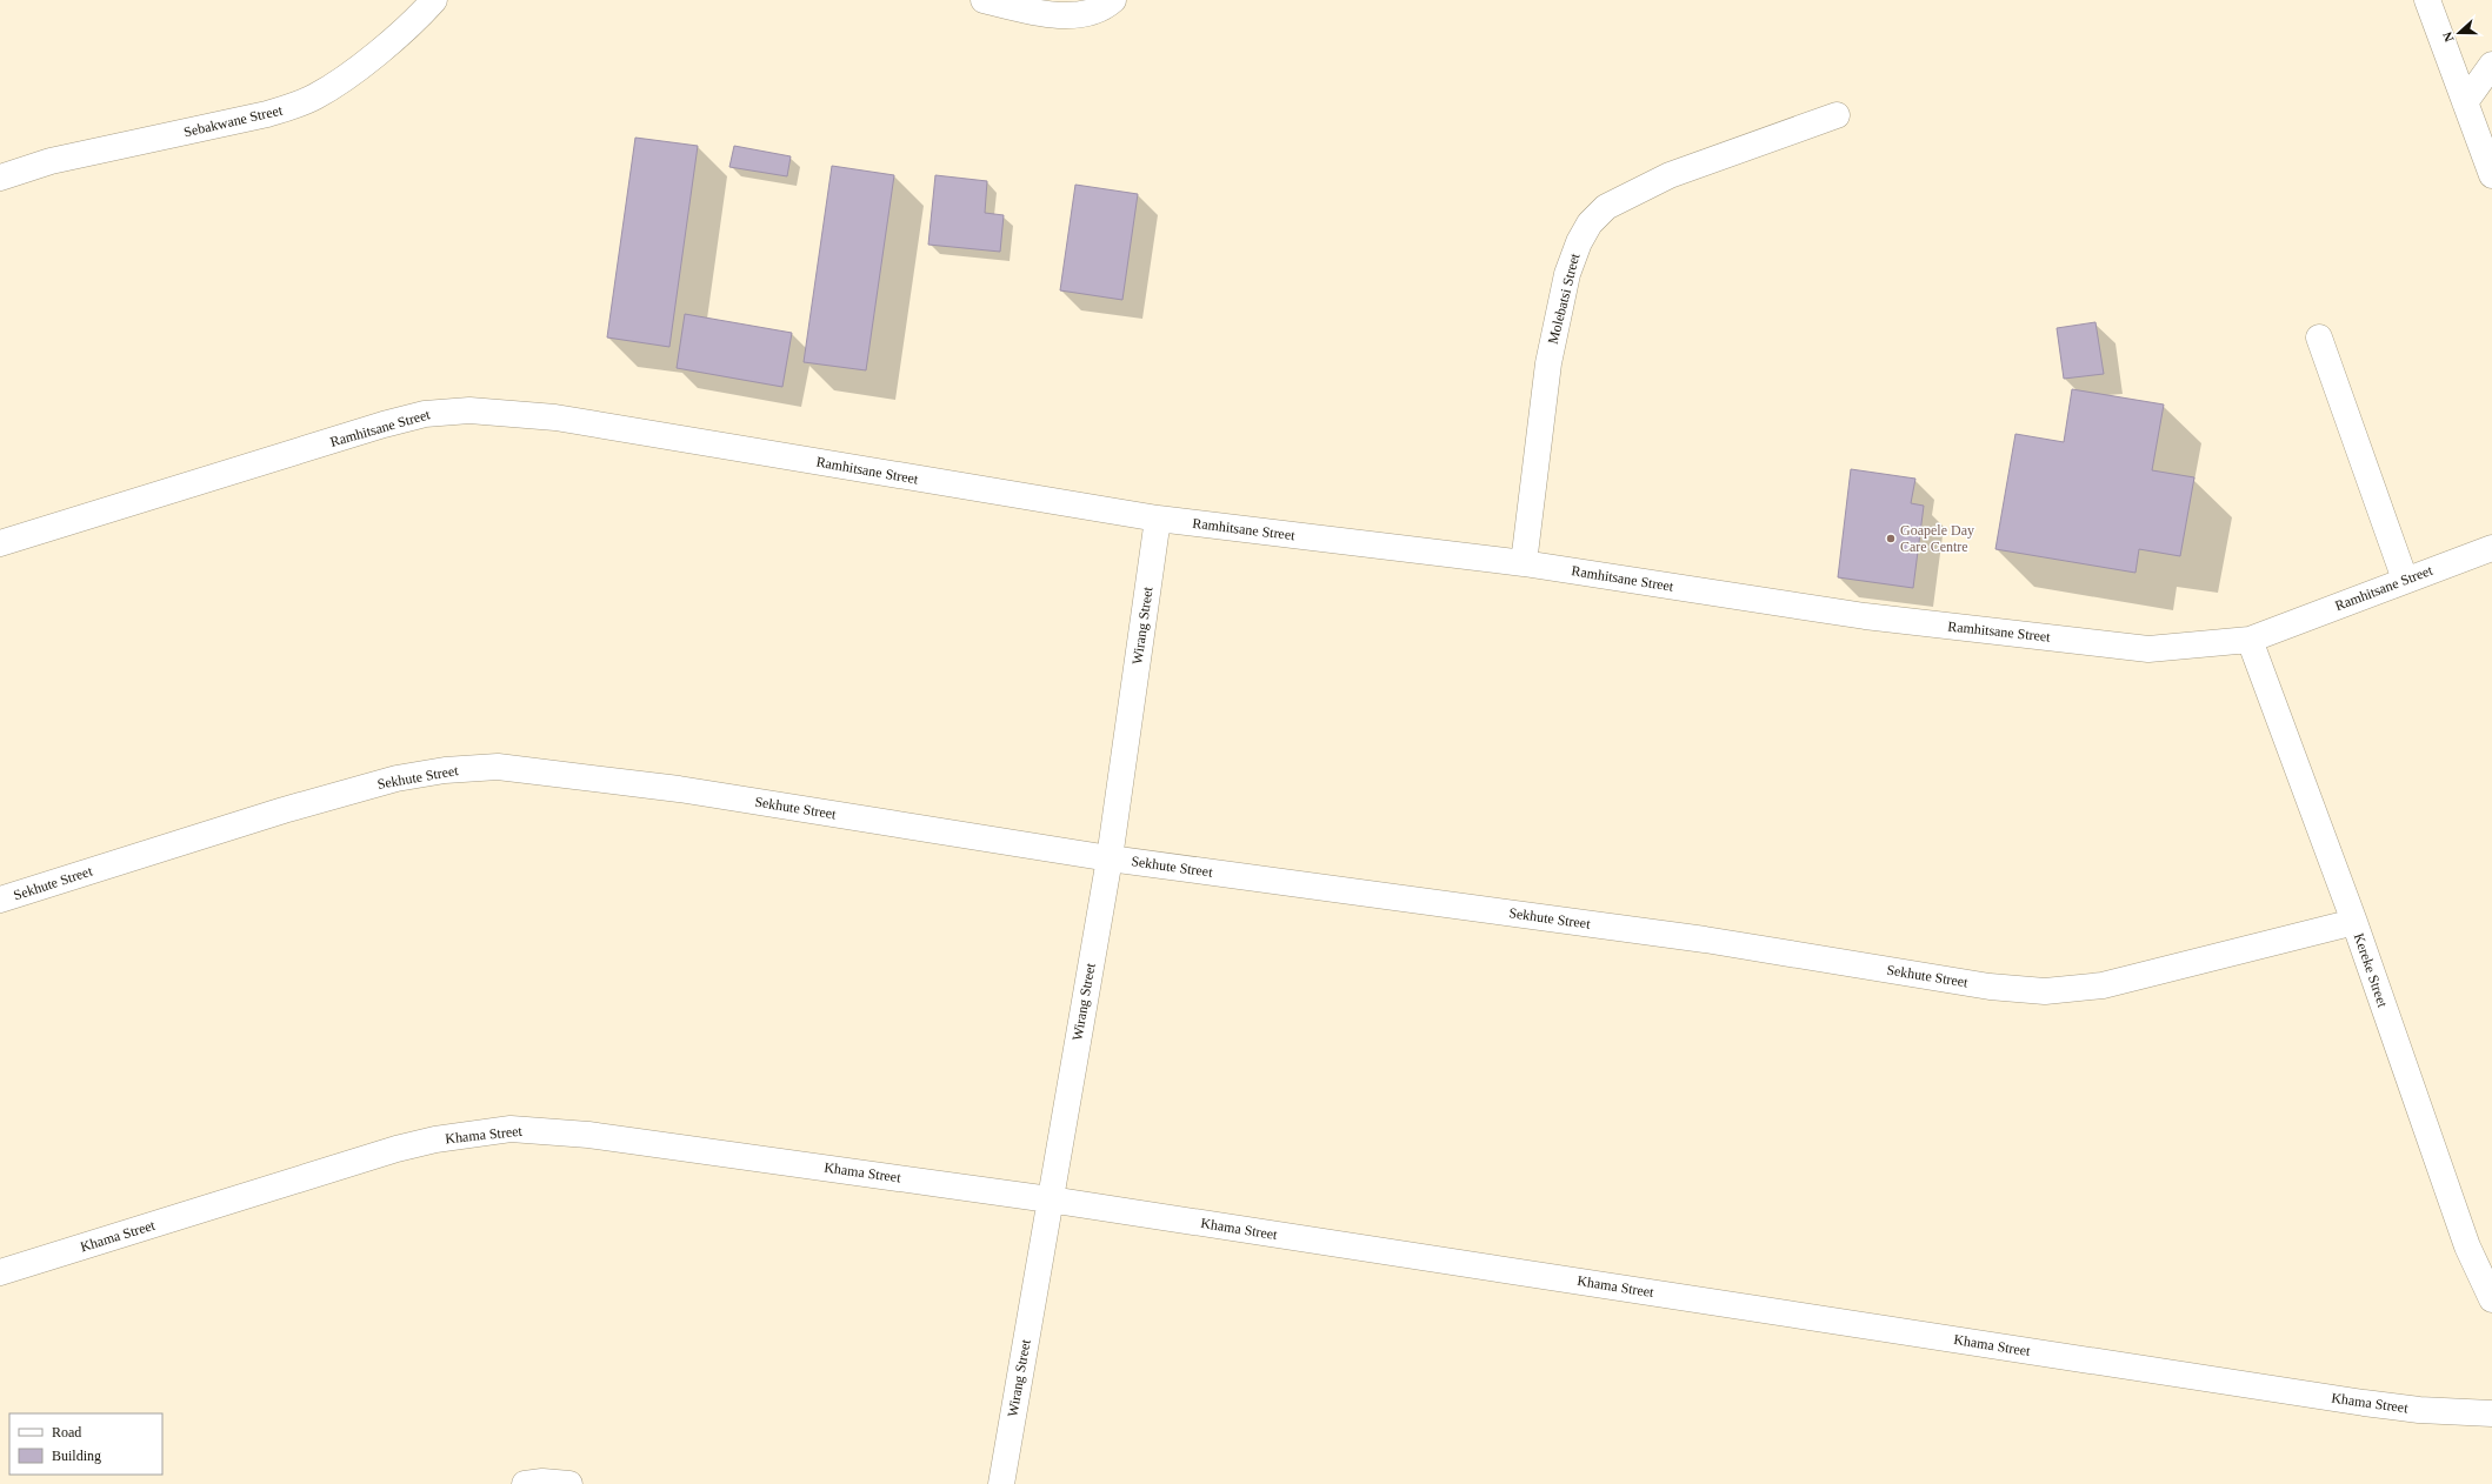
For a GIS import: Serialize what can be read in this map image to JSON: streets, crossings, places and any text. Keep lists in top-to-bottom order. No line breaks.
{"streets":{"street":["Sebakwane Street","Molebatsi Street","Ramhitsane Street","Wirang Street","Sekhute Street","Kereke Street","Khama Street"]},"crossings":[["Molebatsi Street","Ramhitsane Street"],["Ramhitsane Street","Wirang Street"],["Ramhitsane Street","Kereke Street"],["Wirang Street","Sekhute Street"],["Wirang Street","Khama Street"],["Sekhute Street","Kereke Street"]],"places":["Goapele Day Care Centre"],"legend":["Road","Building"],"north":"left"}
